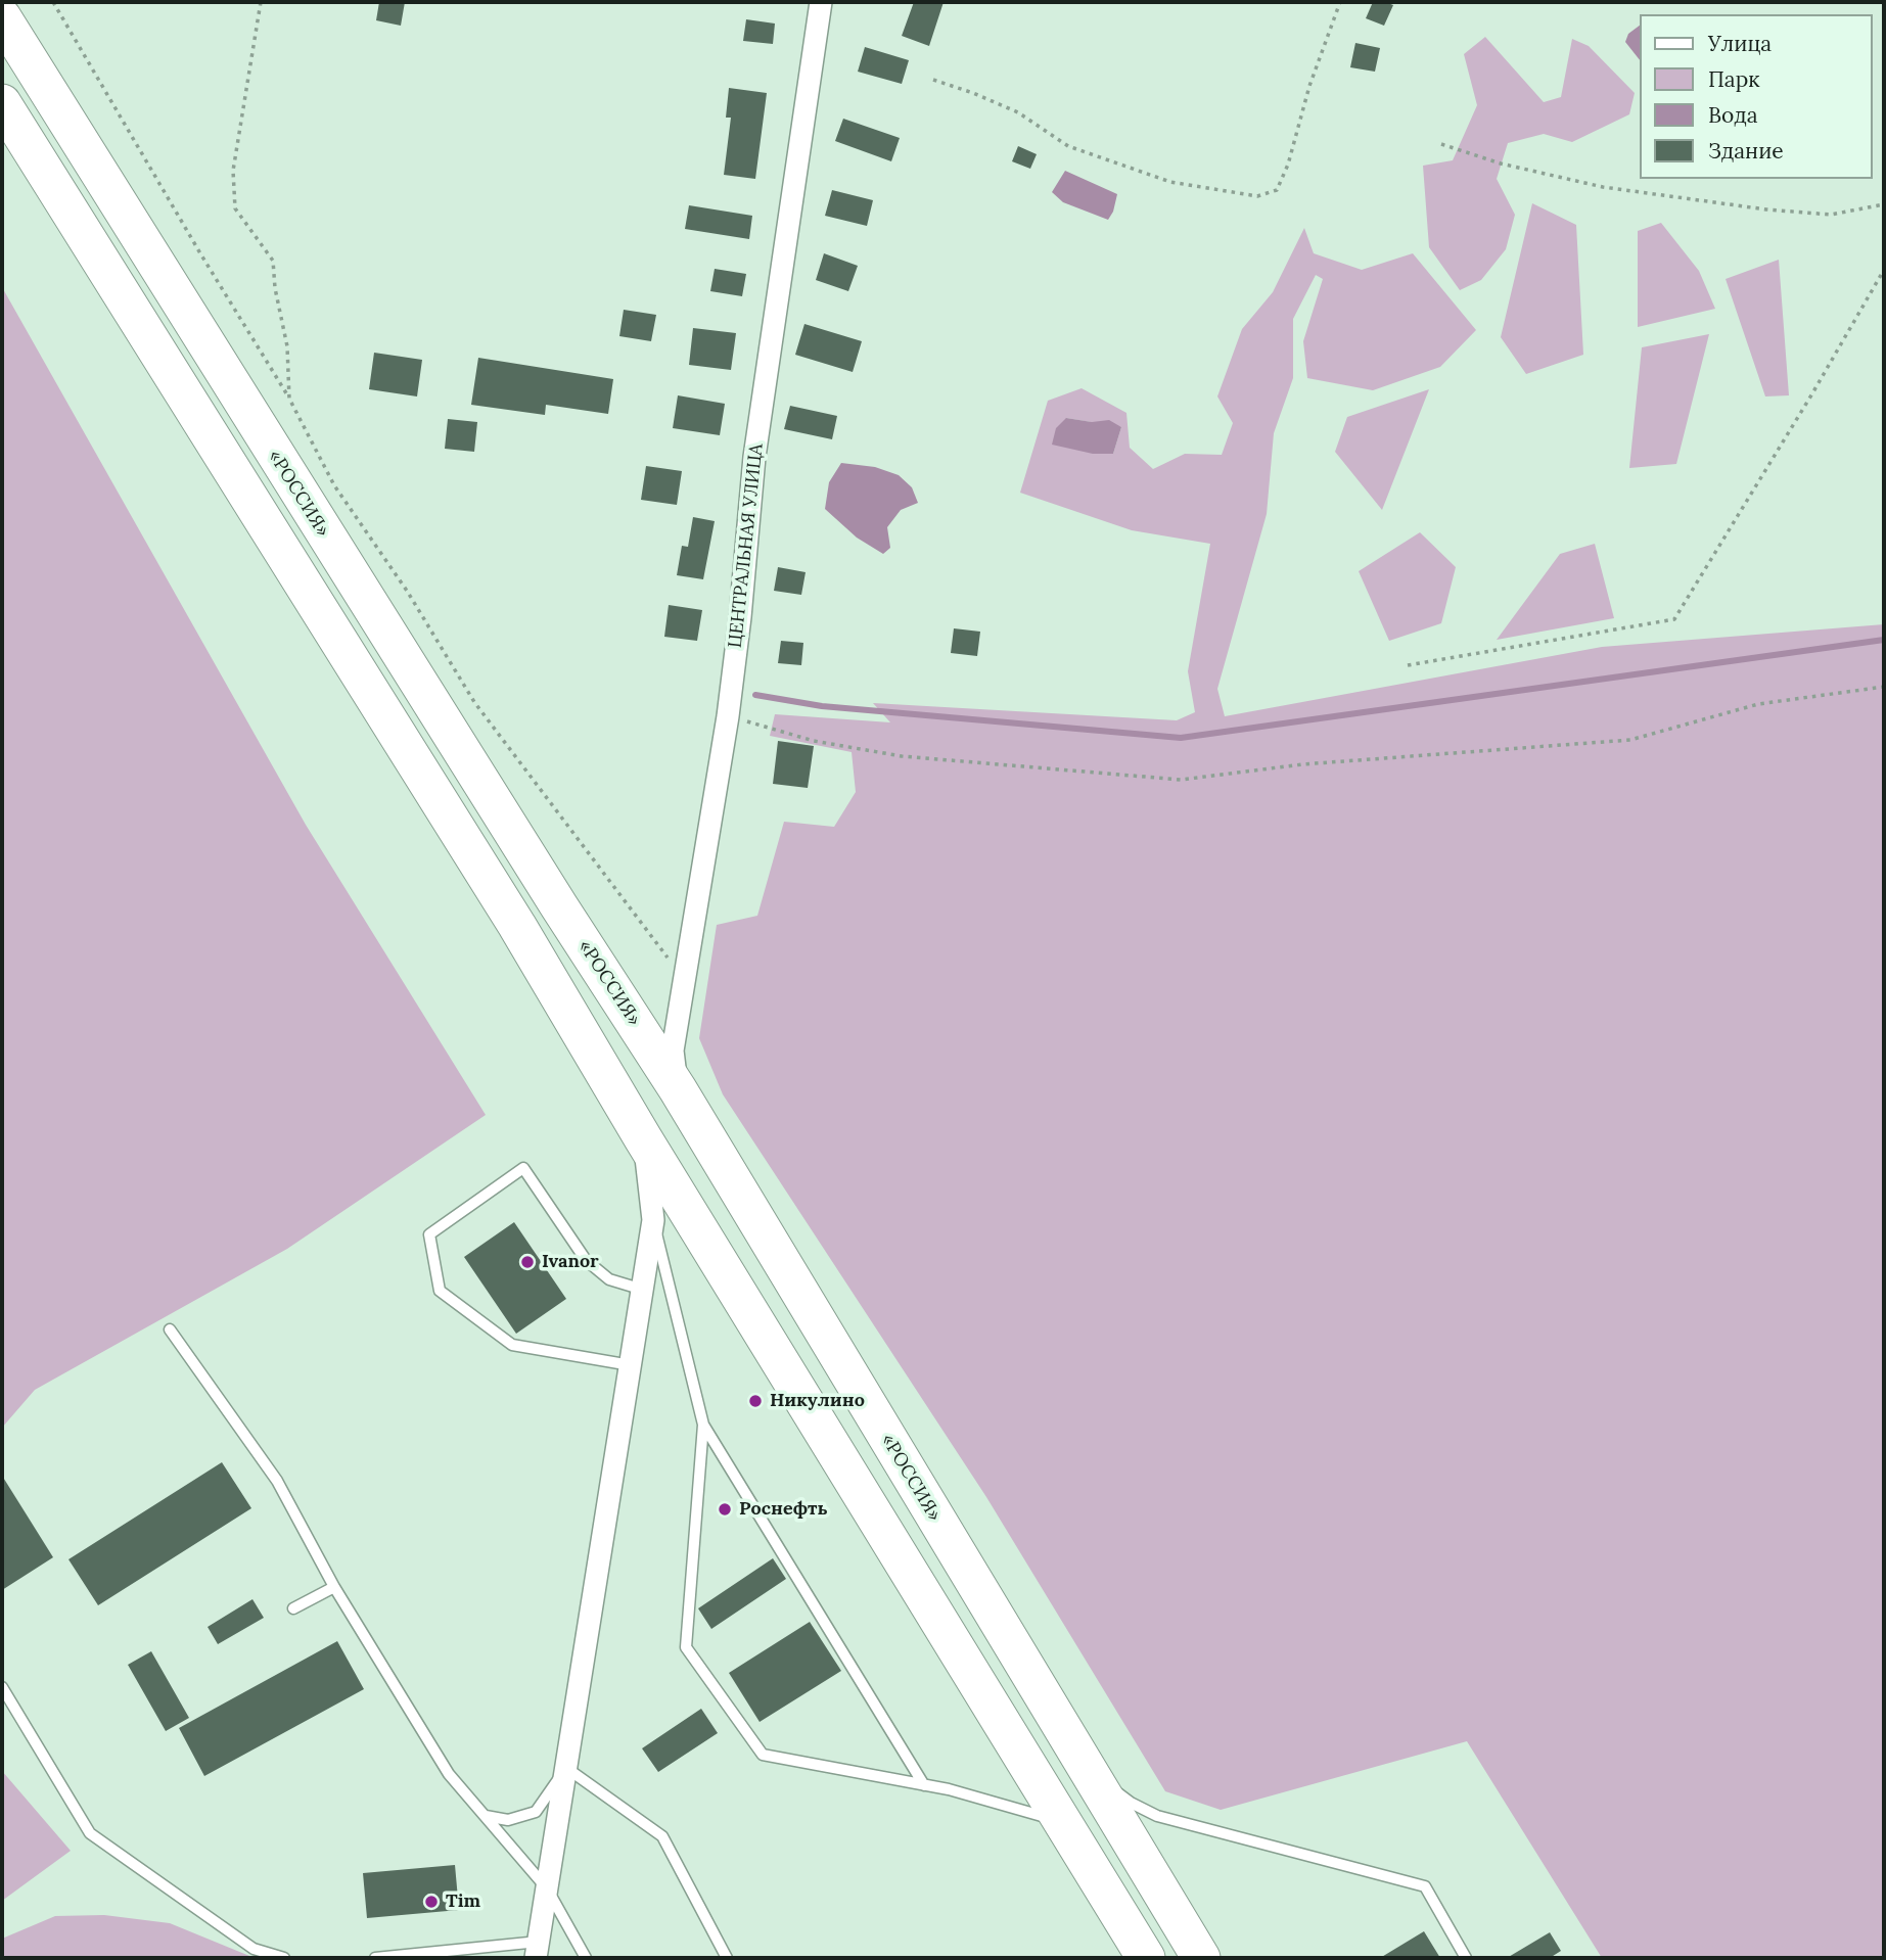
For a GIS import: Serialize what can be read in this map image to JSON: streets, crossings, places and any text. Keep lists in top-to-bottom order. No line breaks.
{"streets":{"highway":["«РОССИЯ»"],"street":["ЦЕНТРАЛЬНАЯ УЛИЦА"]},"crossings":[["«РОССИЯ»","ЦЕНТРАЛЬНАЯ УЛИЦА"]],"places":["Ivanor","Никулино","Роснефть","Tim"],"legend":["Улица","Парк","Вода","Здание"]}
